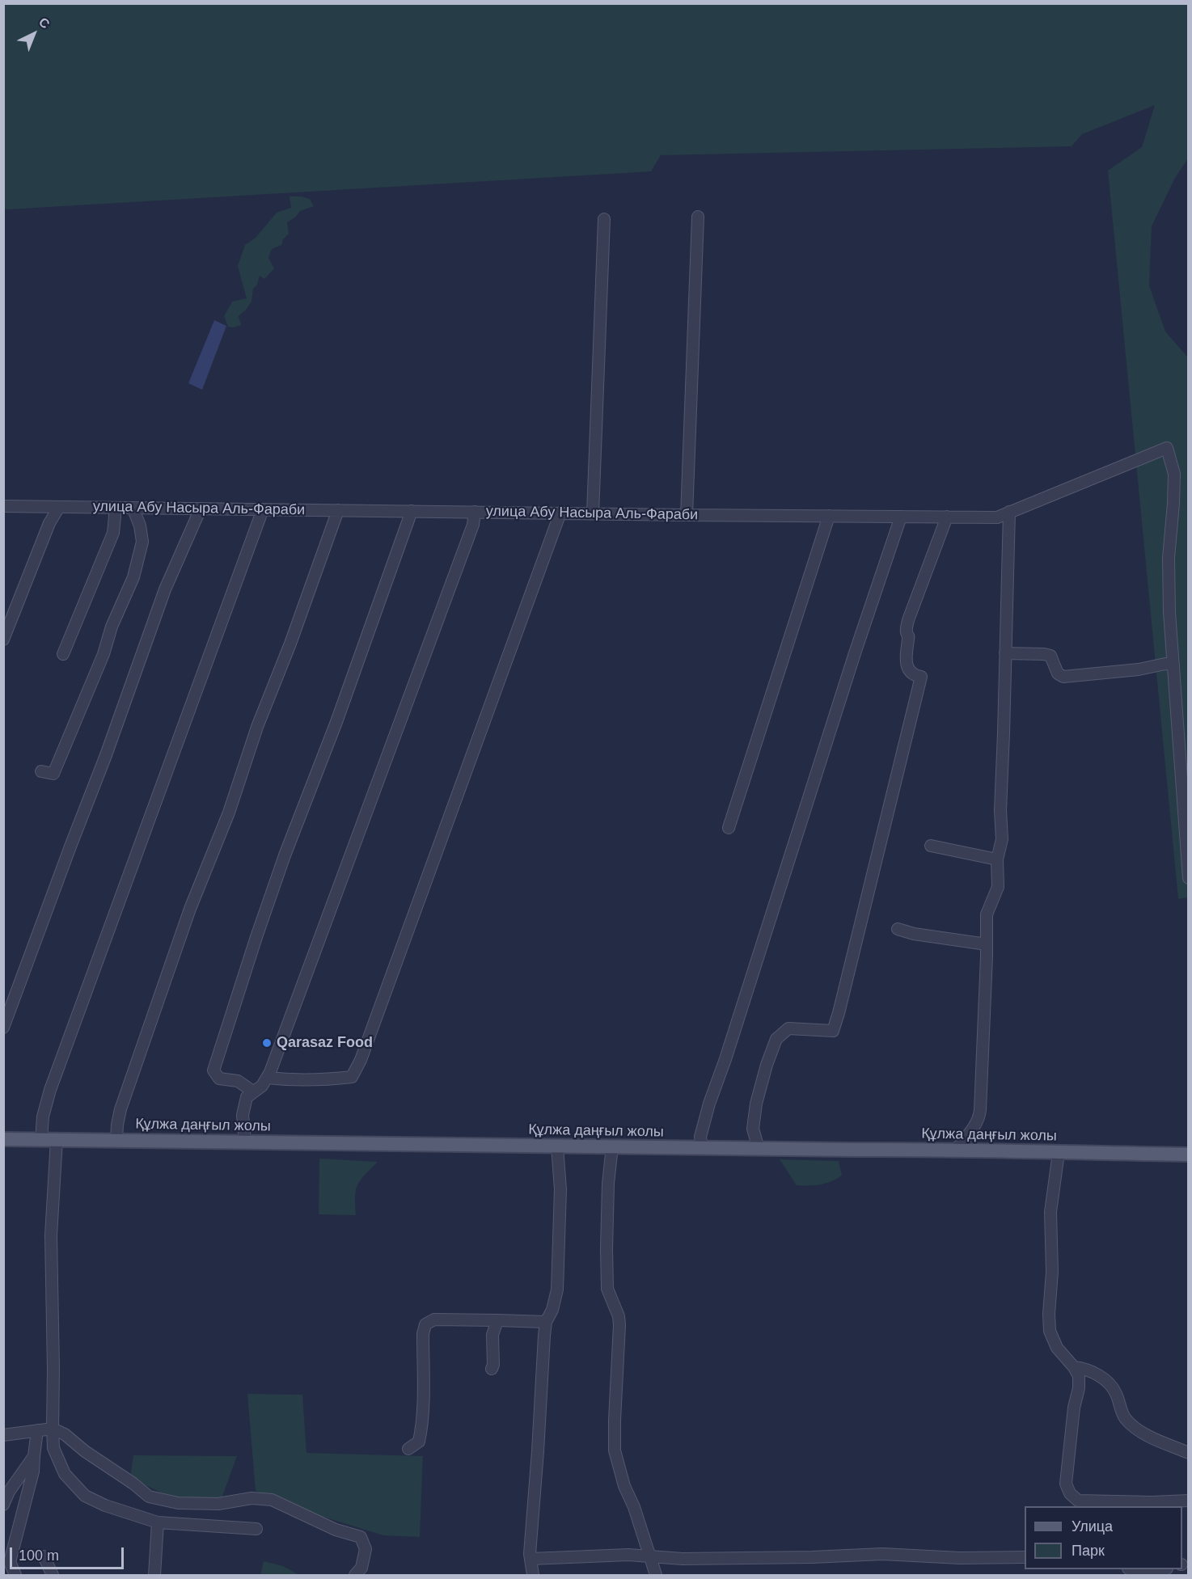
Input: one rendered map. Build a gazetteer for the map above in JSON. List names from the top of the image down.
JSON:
{
  "streets": {
    "main road": ["Құлжа даңғыл жолы"],
    "street": ["улица Абу Насыра Аль-Фараби"]
  },
  "places": ["Qarasaz Food"],
  "legend": ["Улица", "Парк"],
  "scale_bar": "100 m",
  "north": "top right"
}
